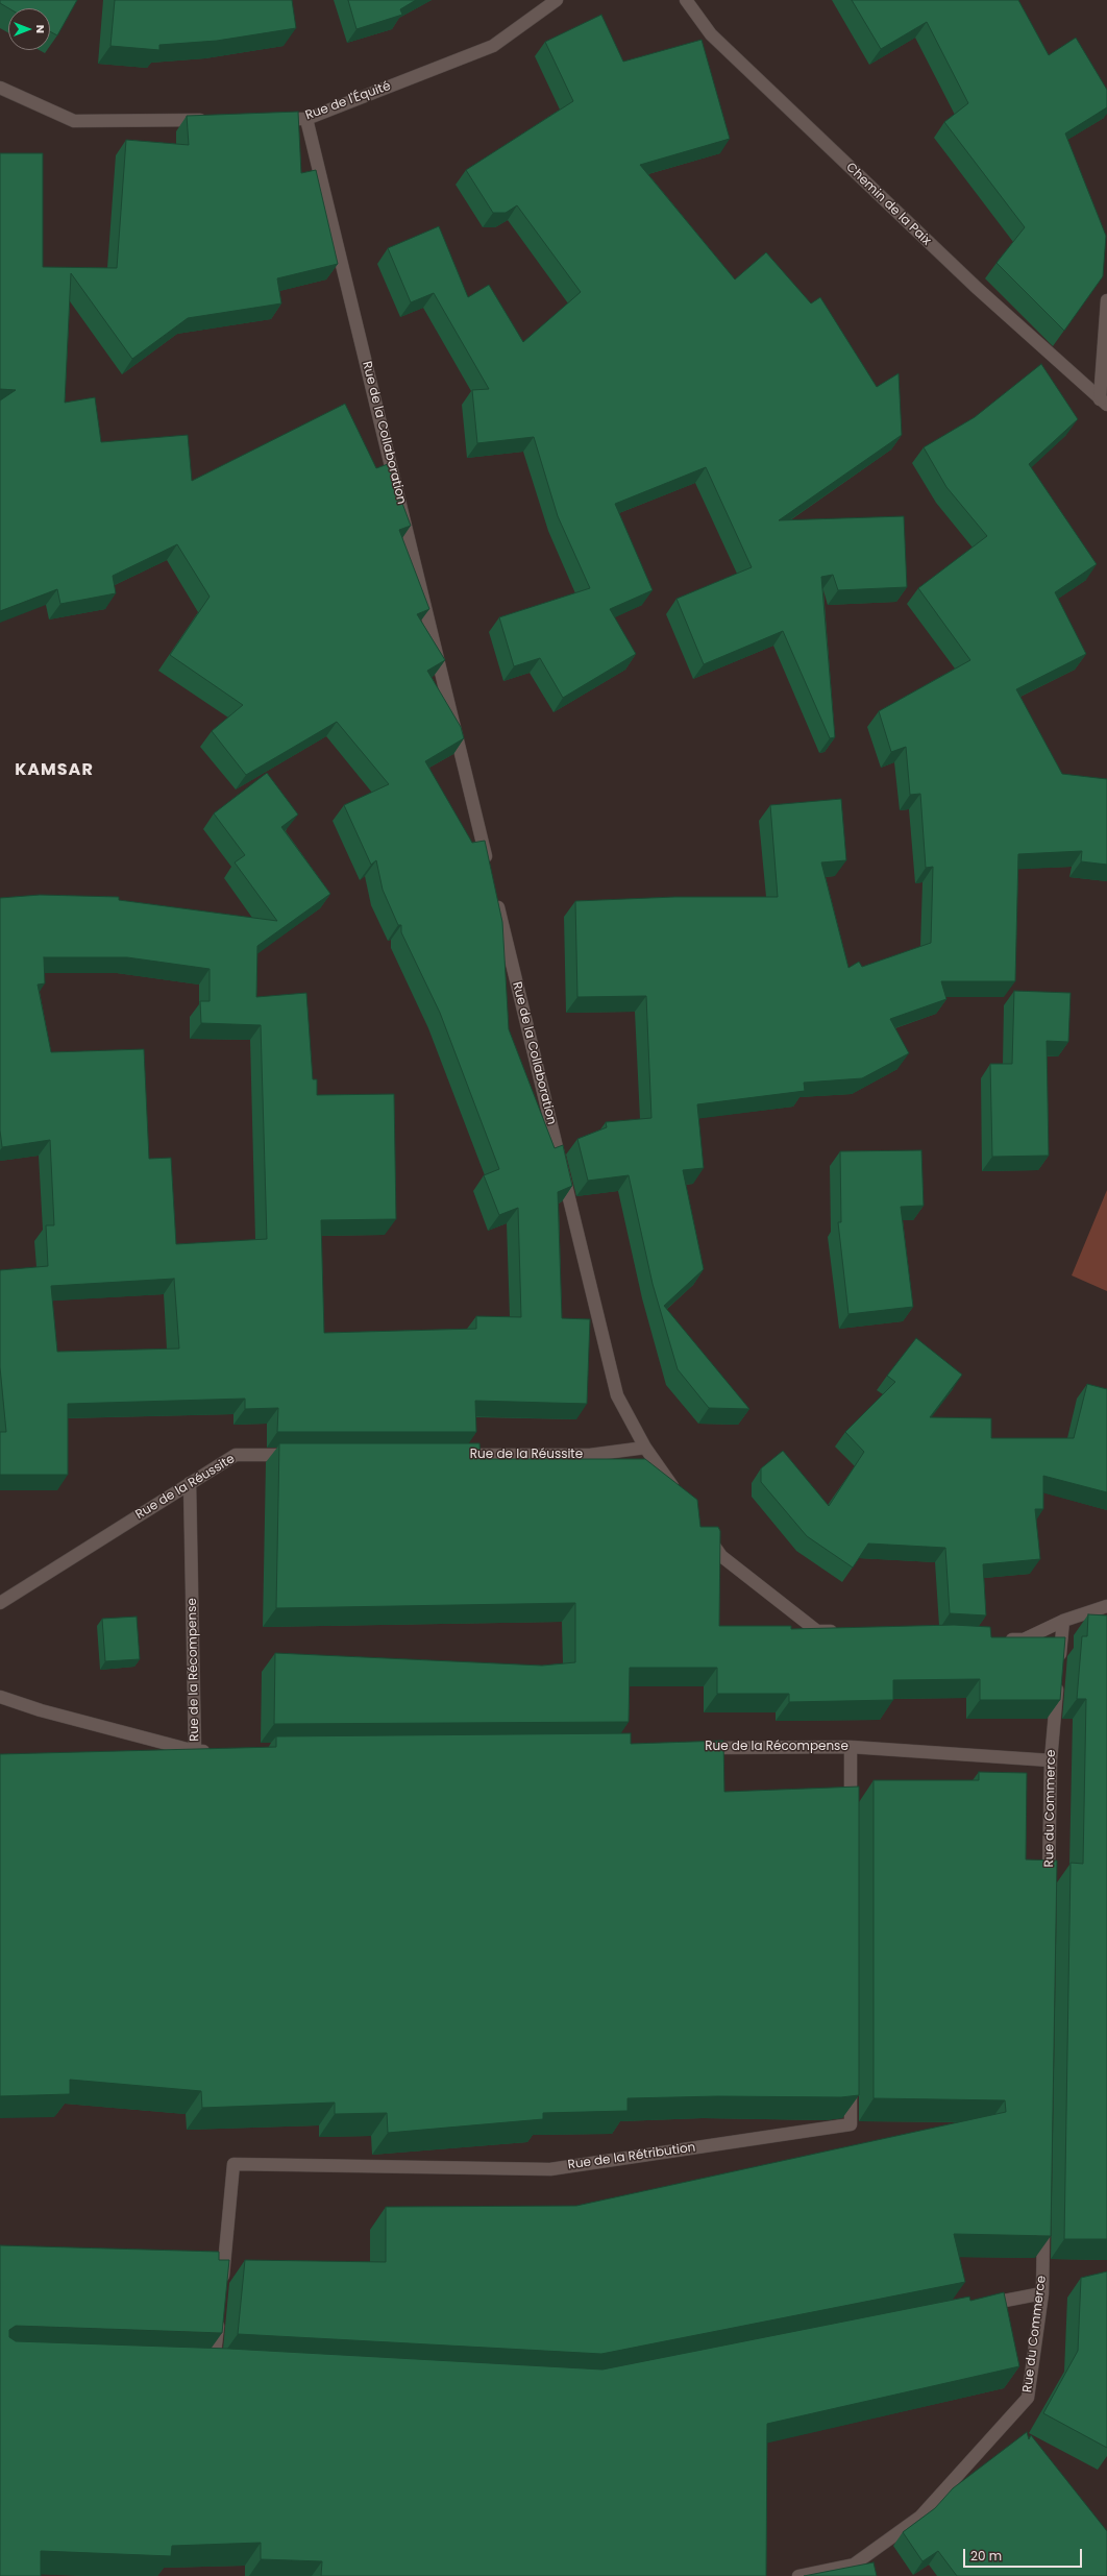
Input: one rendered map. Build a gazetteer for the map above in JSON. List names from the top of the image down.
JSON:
{
  "streets": {
    "street": [
      "Rue de l'Équité",
      "Chemin de la Paix",
      "Rue de la Collaboration",
      "Rue de la Réussite",
      "Rue de la Récompense",
      "Rue du Commerce",
      "Rue de la Rétribution"
    ]
  },
  "crossings": [
    ["Rue de l'Équité", "Rue de la Collaboration"],
    ["Rue de la Collaboration", "Rue de la Réussite"],
    ["Rue de la Réussite", "Rue de la Récompense"],
    ["Rue de la Récompense", "Rue du Commerce"]
  ],
  "districts": ["KAMSAR"],
  "scale_bar": "20 m",
  "north": "right"
}
